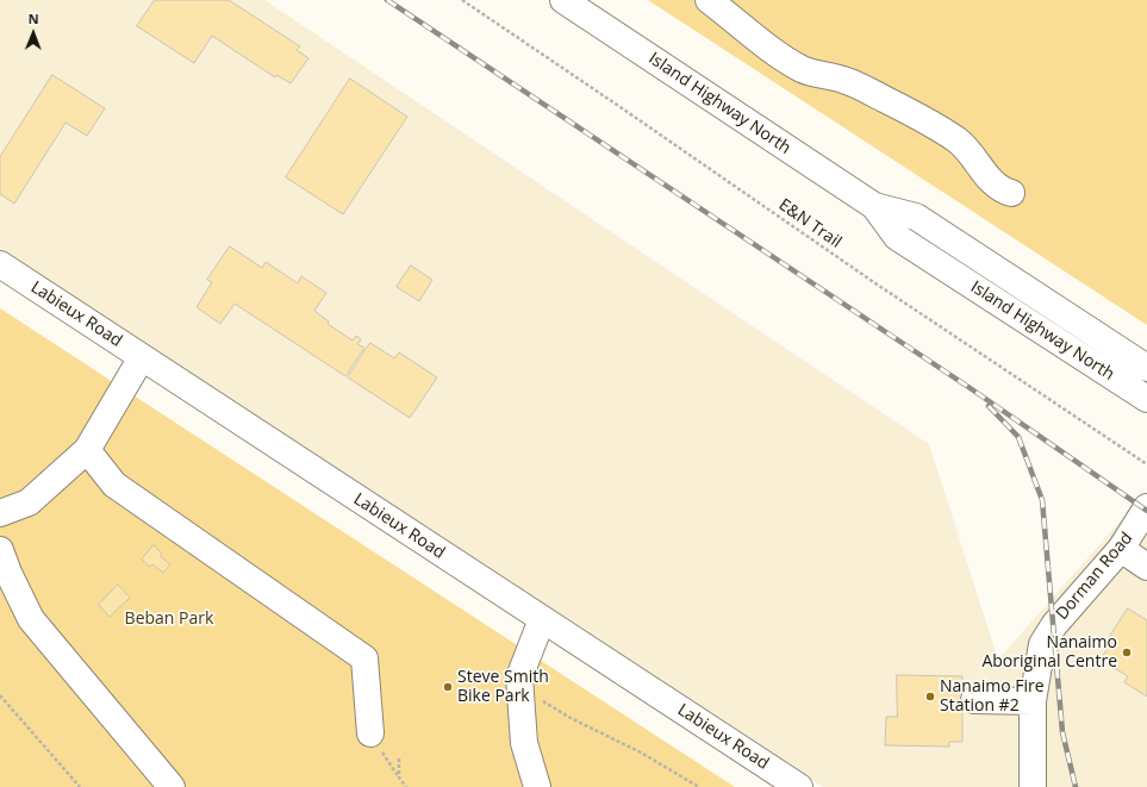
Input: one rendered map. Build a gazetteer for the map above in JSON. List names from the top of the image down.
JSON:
{
  "streets": {
    "street": ["Island Highway North", "Labieux Road", "Dorman Road"],
    "path": ["E&N Trail"]
  },
  "parks": ["Beban Park"],
  "places": ["Nanaimo Aboriginal Centre", "Steve Smith Bike Park", "Nanaimo Fire Station #2"],
  "north": "top"
}
